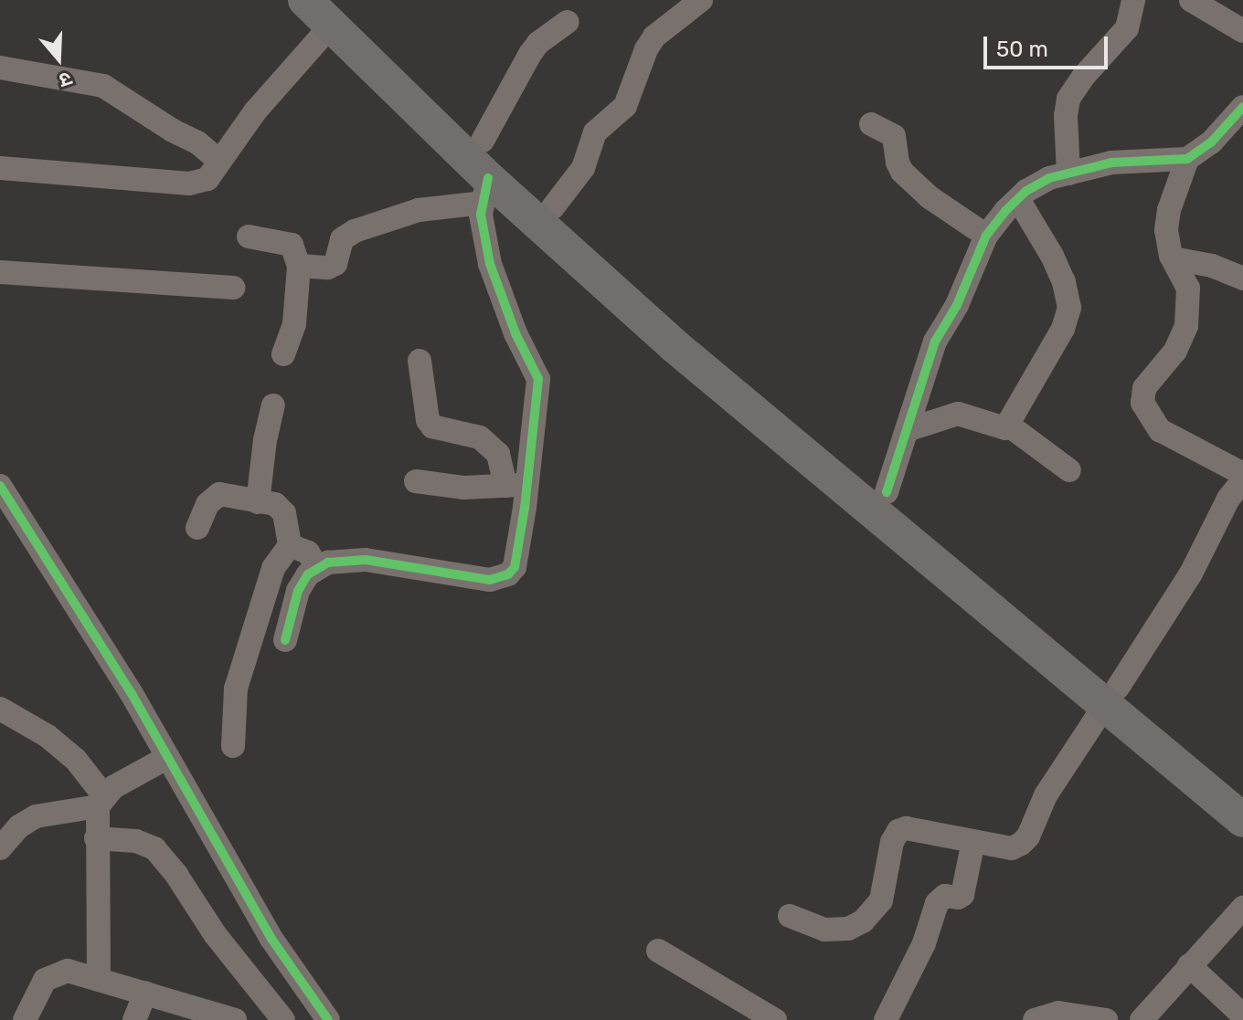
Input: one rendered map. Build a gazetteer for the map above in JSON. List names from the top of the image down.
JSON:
{
  "scale_bar": "50 m",
  "north": "bottom"
}
